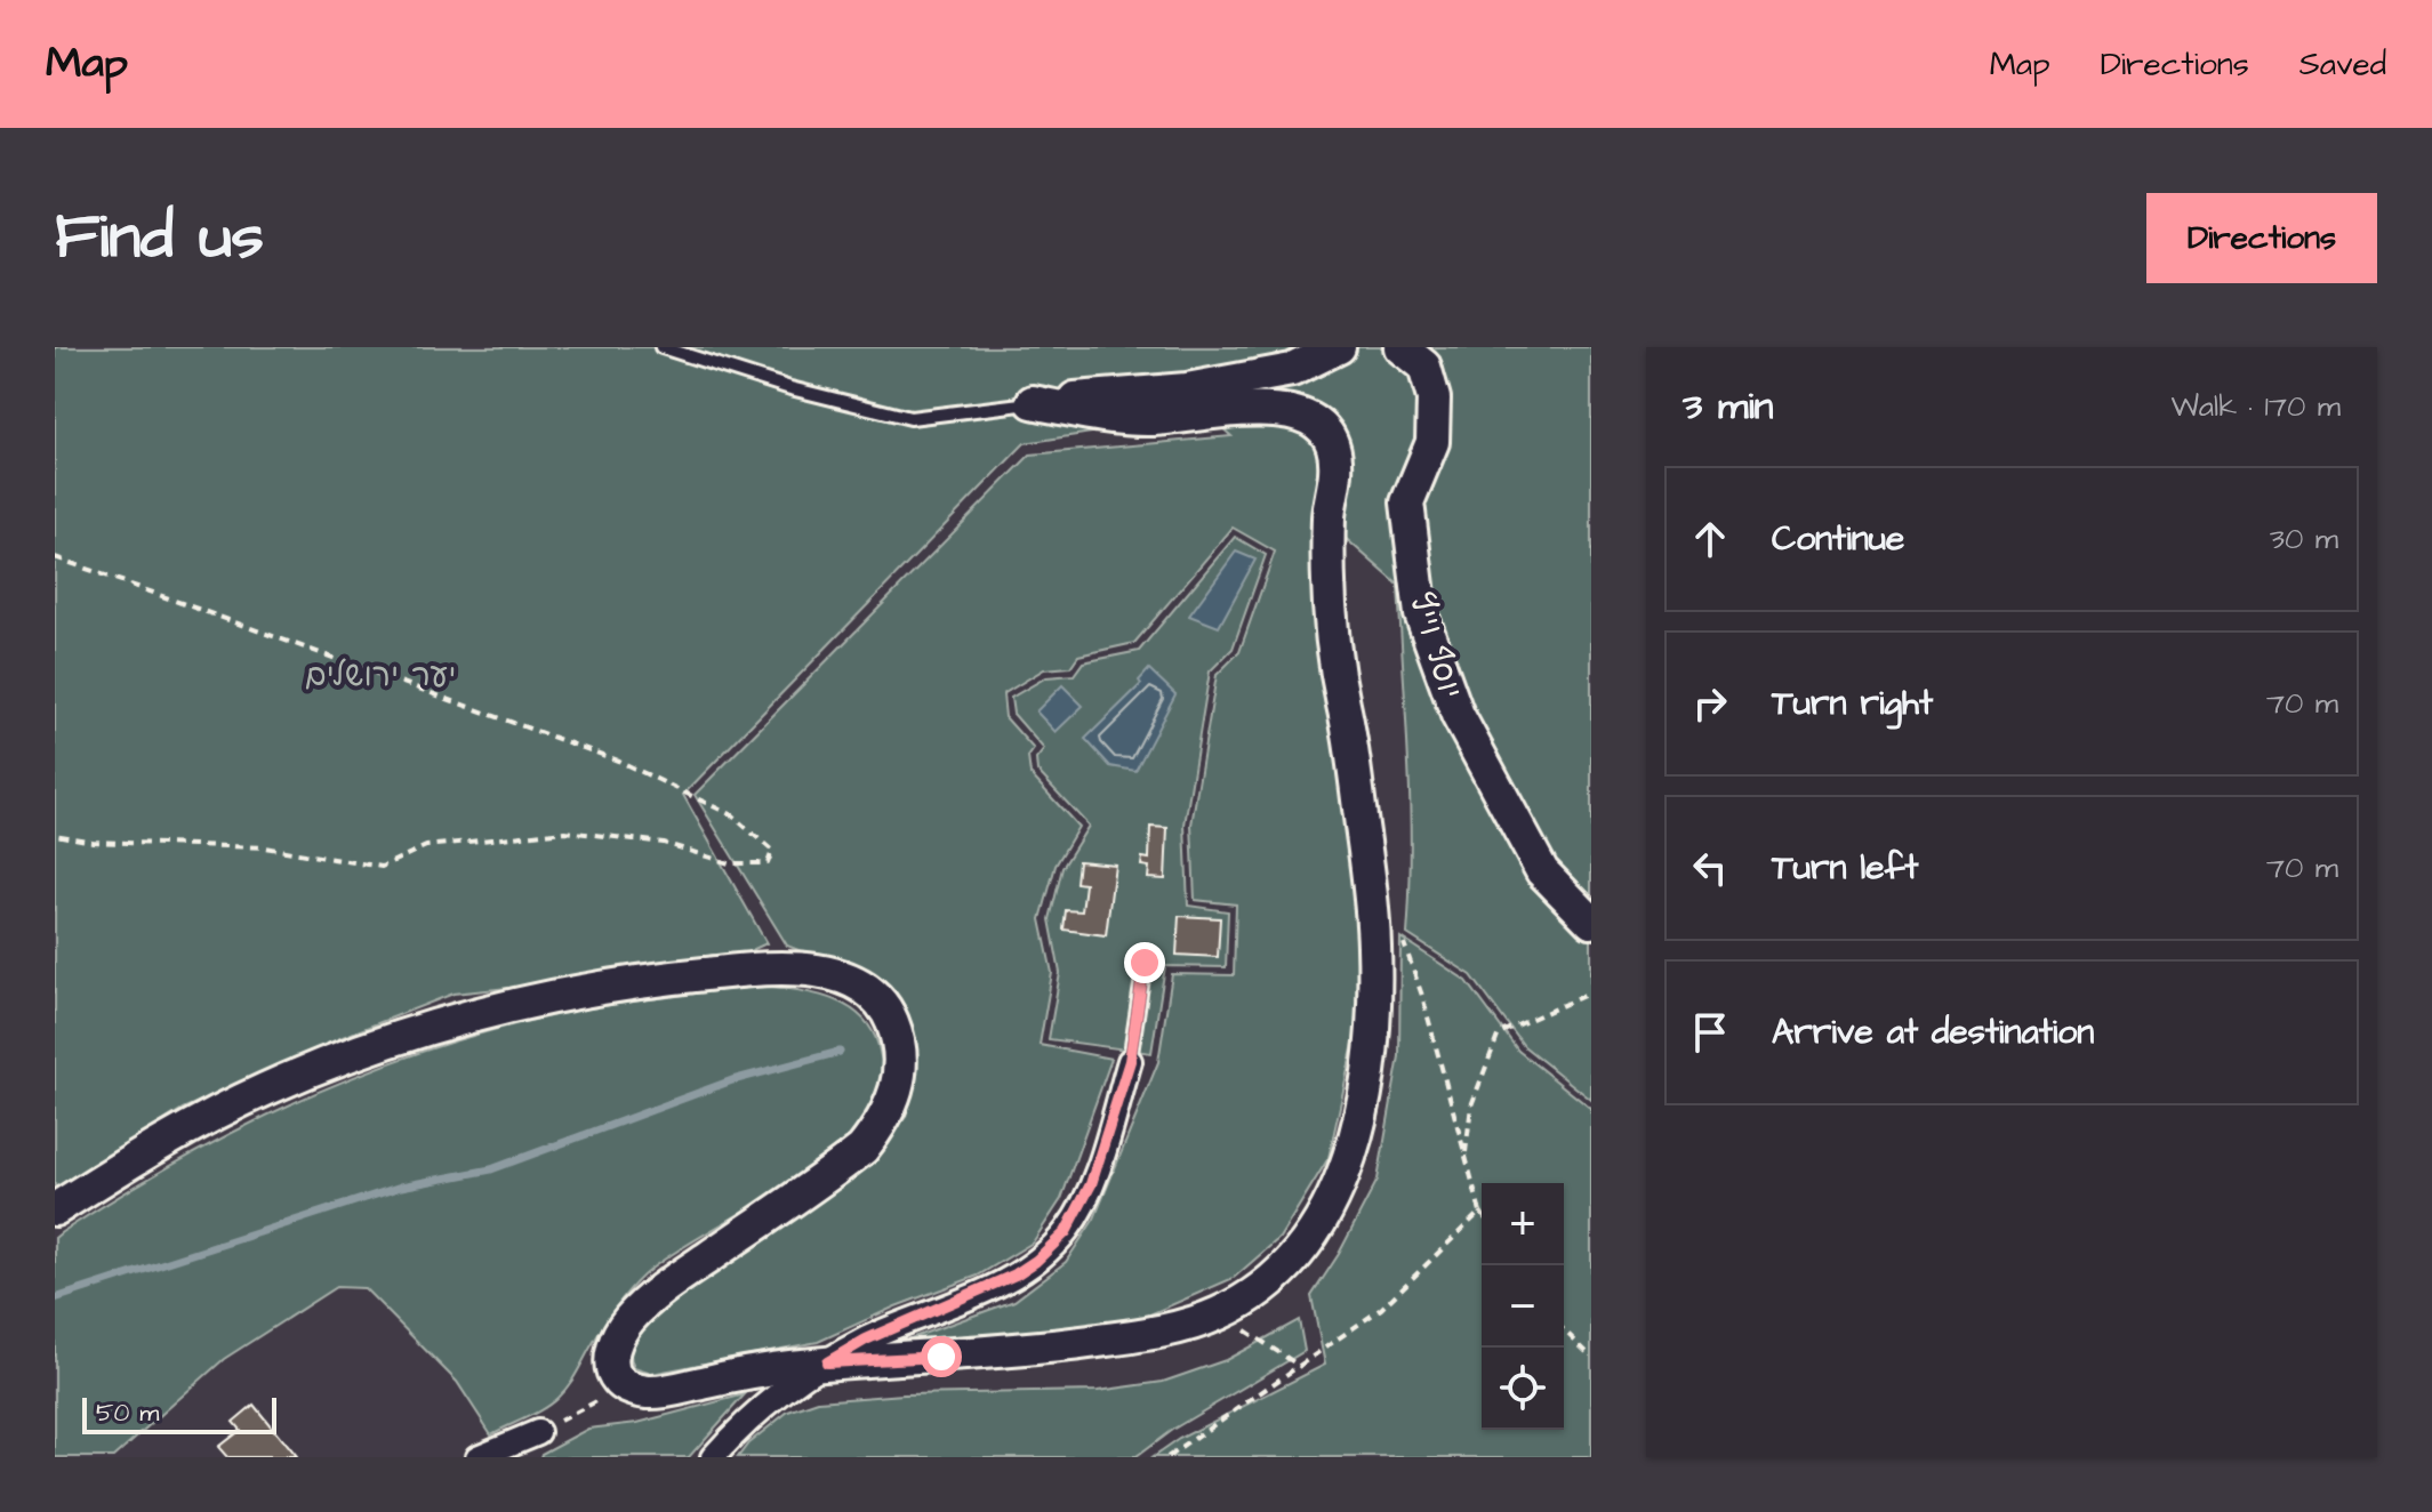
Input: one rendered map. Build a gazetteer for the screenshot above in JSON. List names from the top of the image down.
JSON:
{
  "streets": {
    "main road": ["יוסף וייץ"]
  },
  "parks": ["יער ירושלים"],
  "scale_bar": "50 m",
  "page": {
    "header": "Map",
    "nav": ["Map", "Directions", "Saved"],
    "title": "Find us",
    "buttons": "Directions",
    "heading": ["3 min", "Walk · 170 m"],
    "list": [
      ["Continue", "30 m"],
      ["Turn right", "70 m"],
      ["Turn left", "70 m"],
      "Arrive at destination"
    ],
    "map_buttons": ["+", "−"],
    "scale": "50 m"
  }
}
